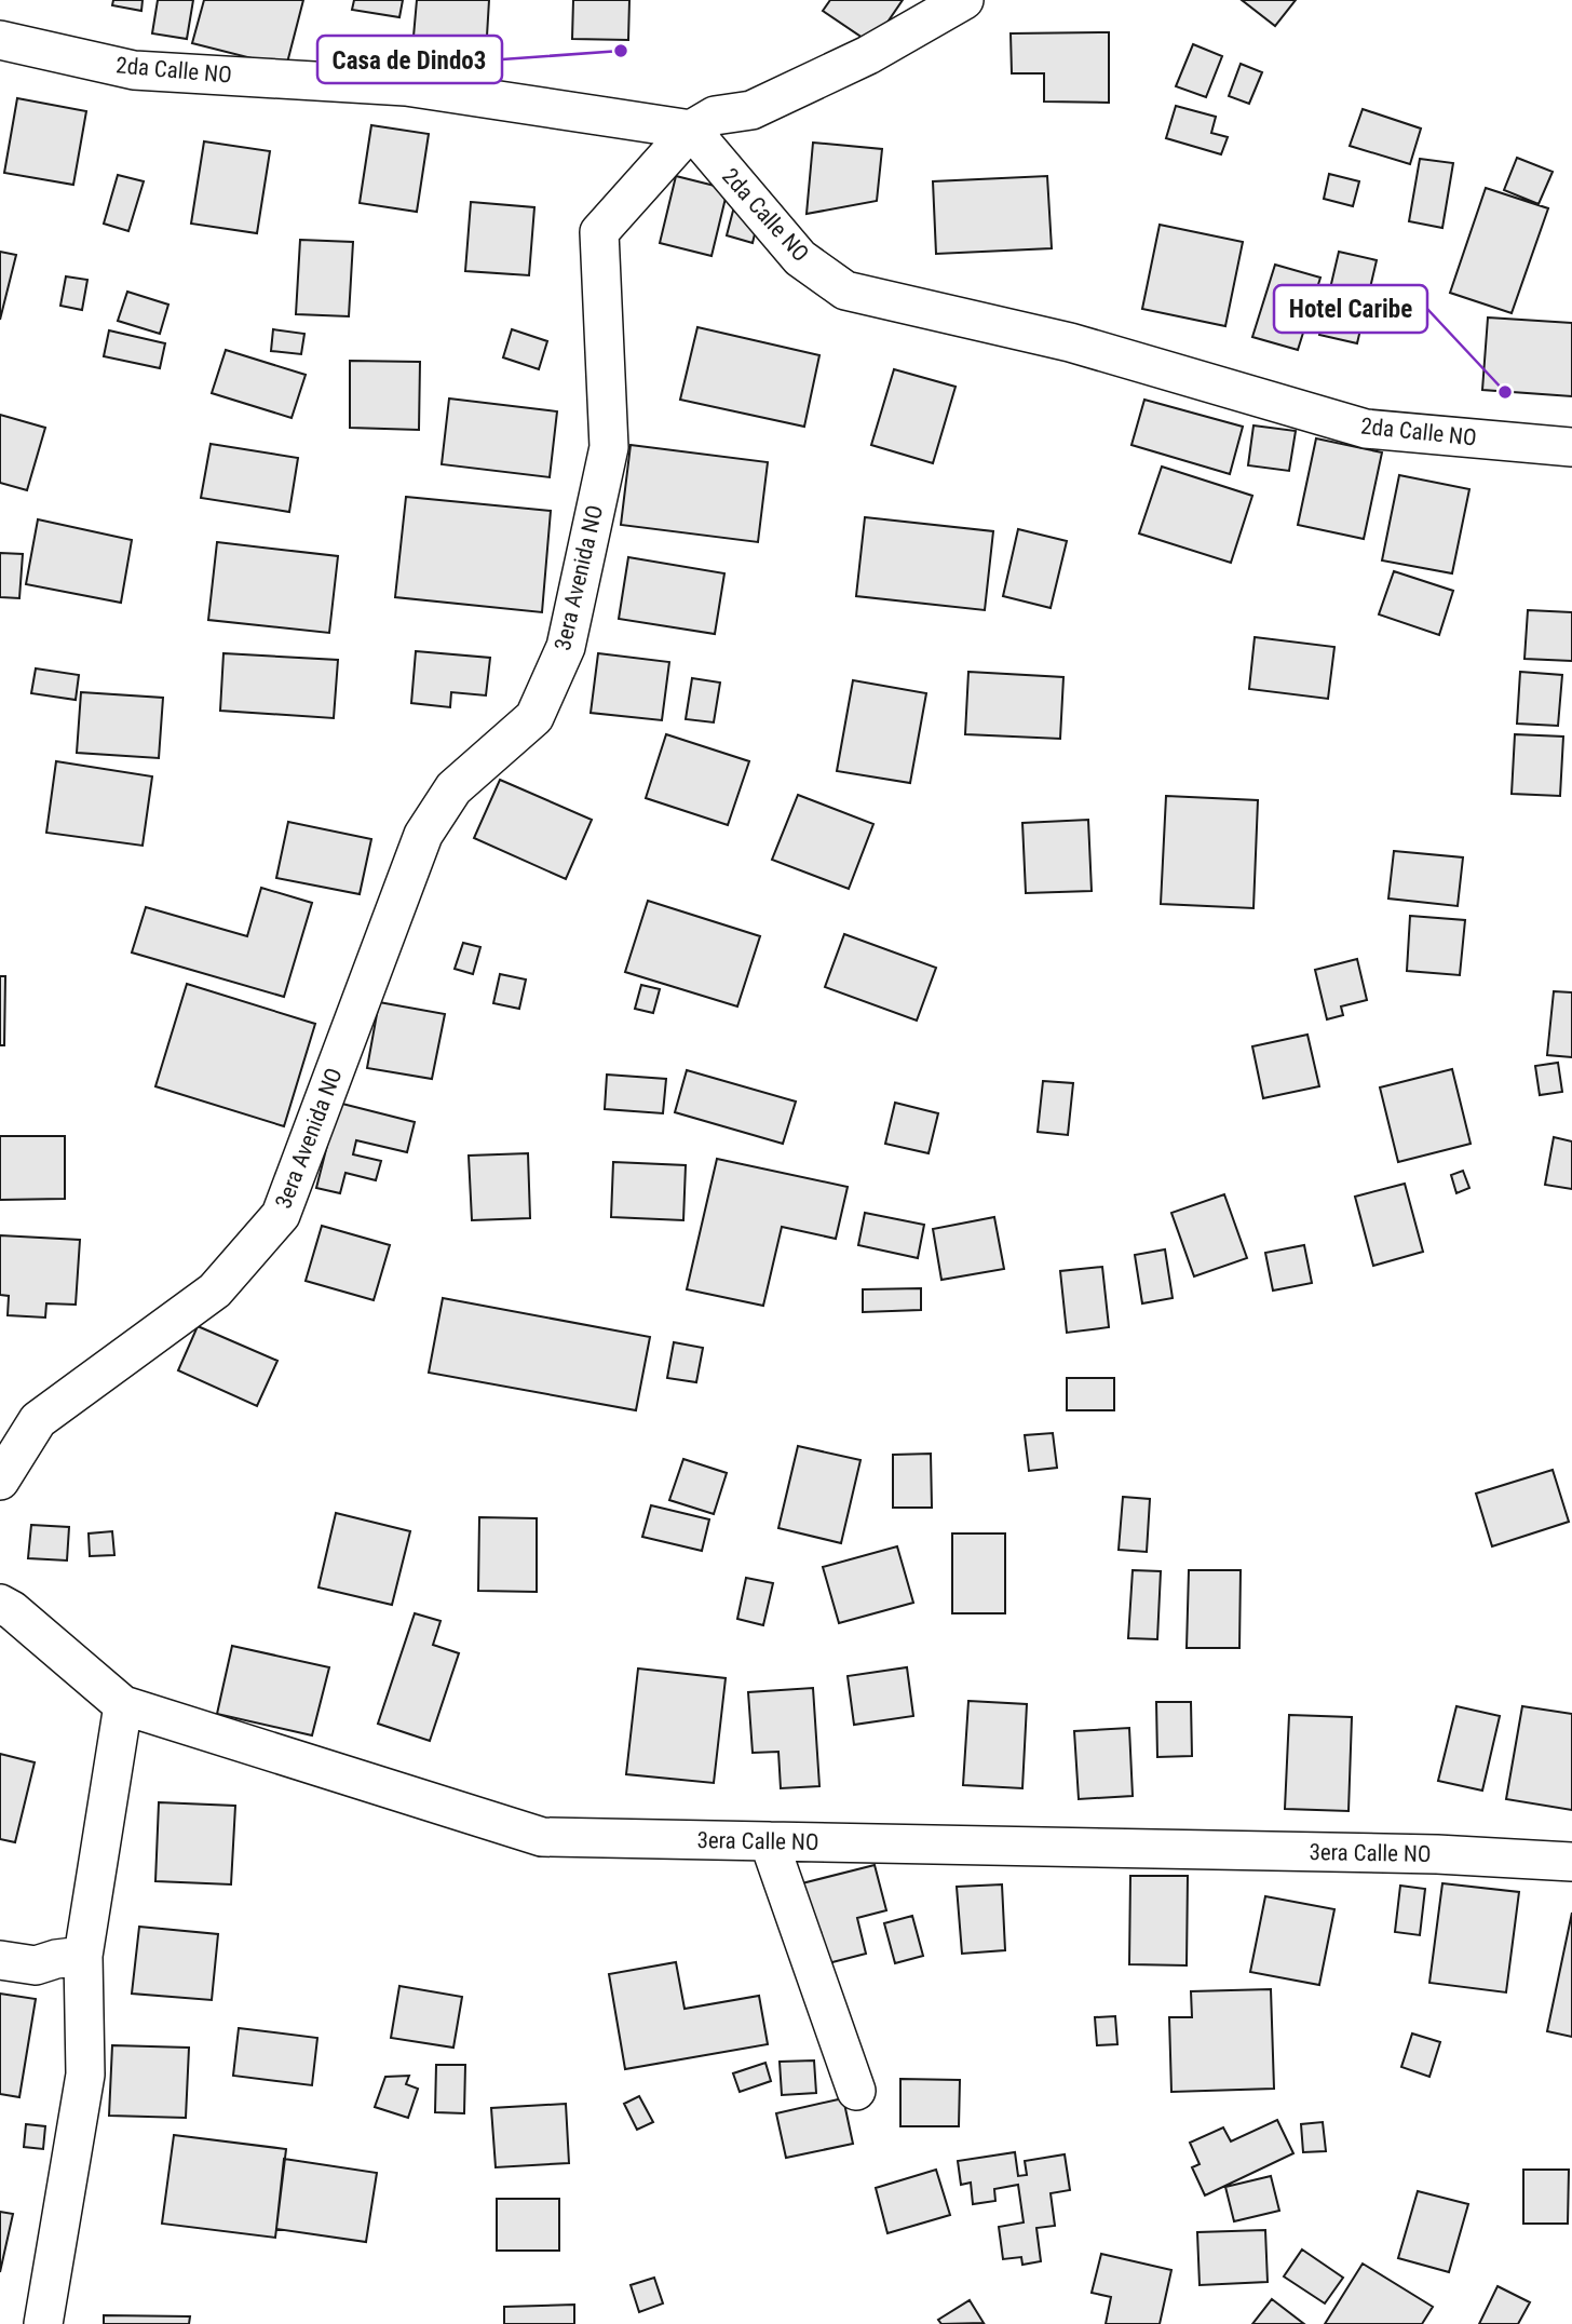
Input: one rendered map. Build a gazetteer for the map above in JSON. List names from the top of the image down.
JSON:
{
  "streets": {
    "street": ["2da Calle NO", "3era Avenida NO", "3era Calle NO"]
  },
  "crossings": [
    ["2da Calle NO", "3era Avenida NO"]
  ],
  "places": ["Casa de Dindo3", "Hotel Caribe"]
}
